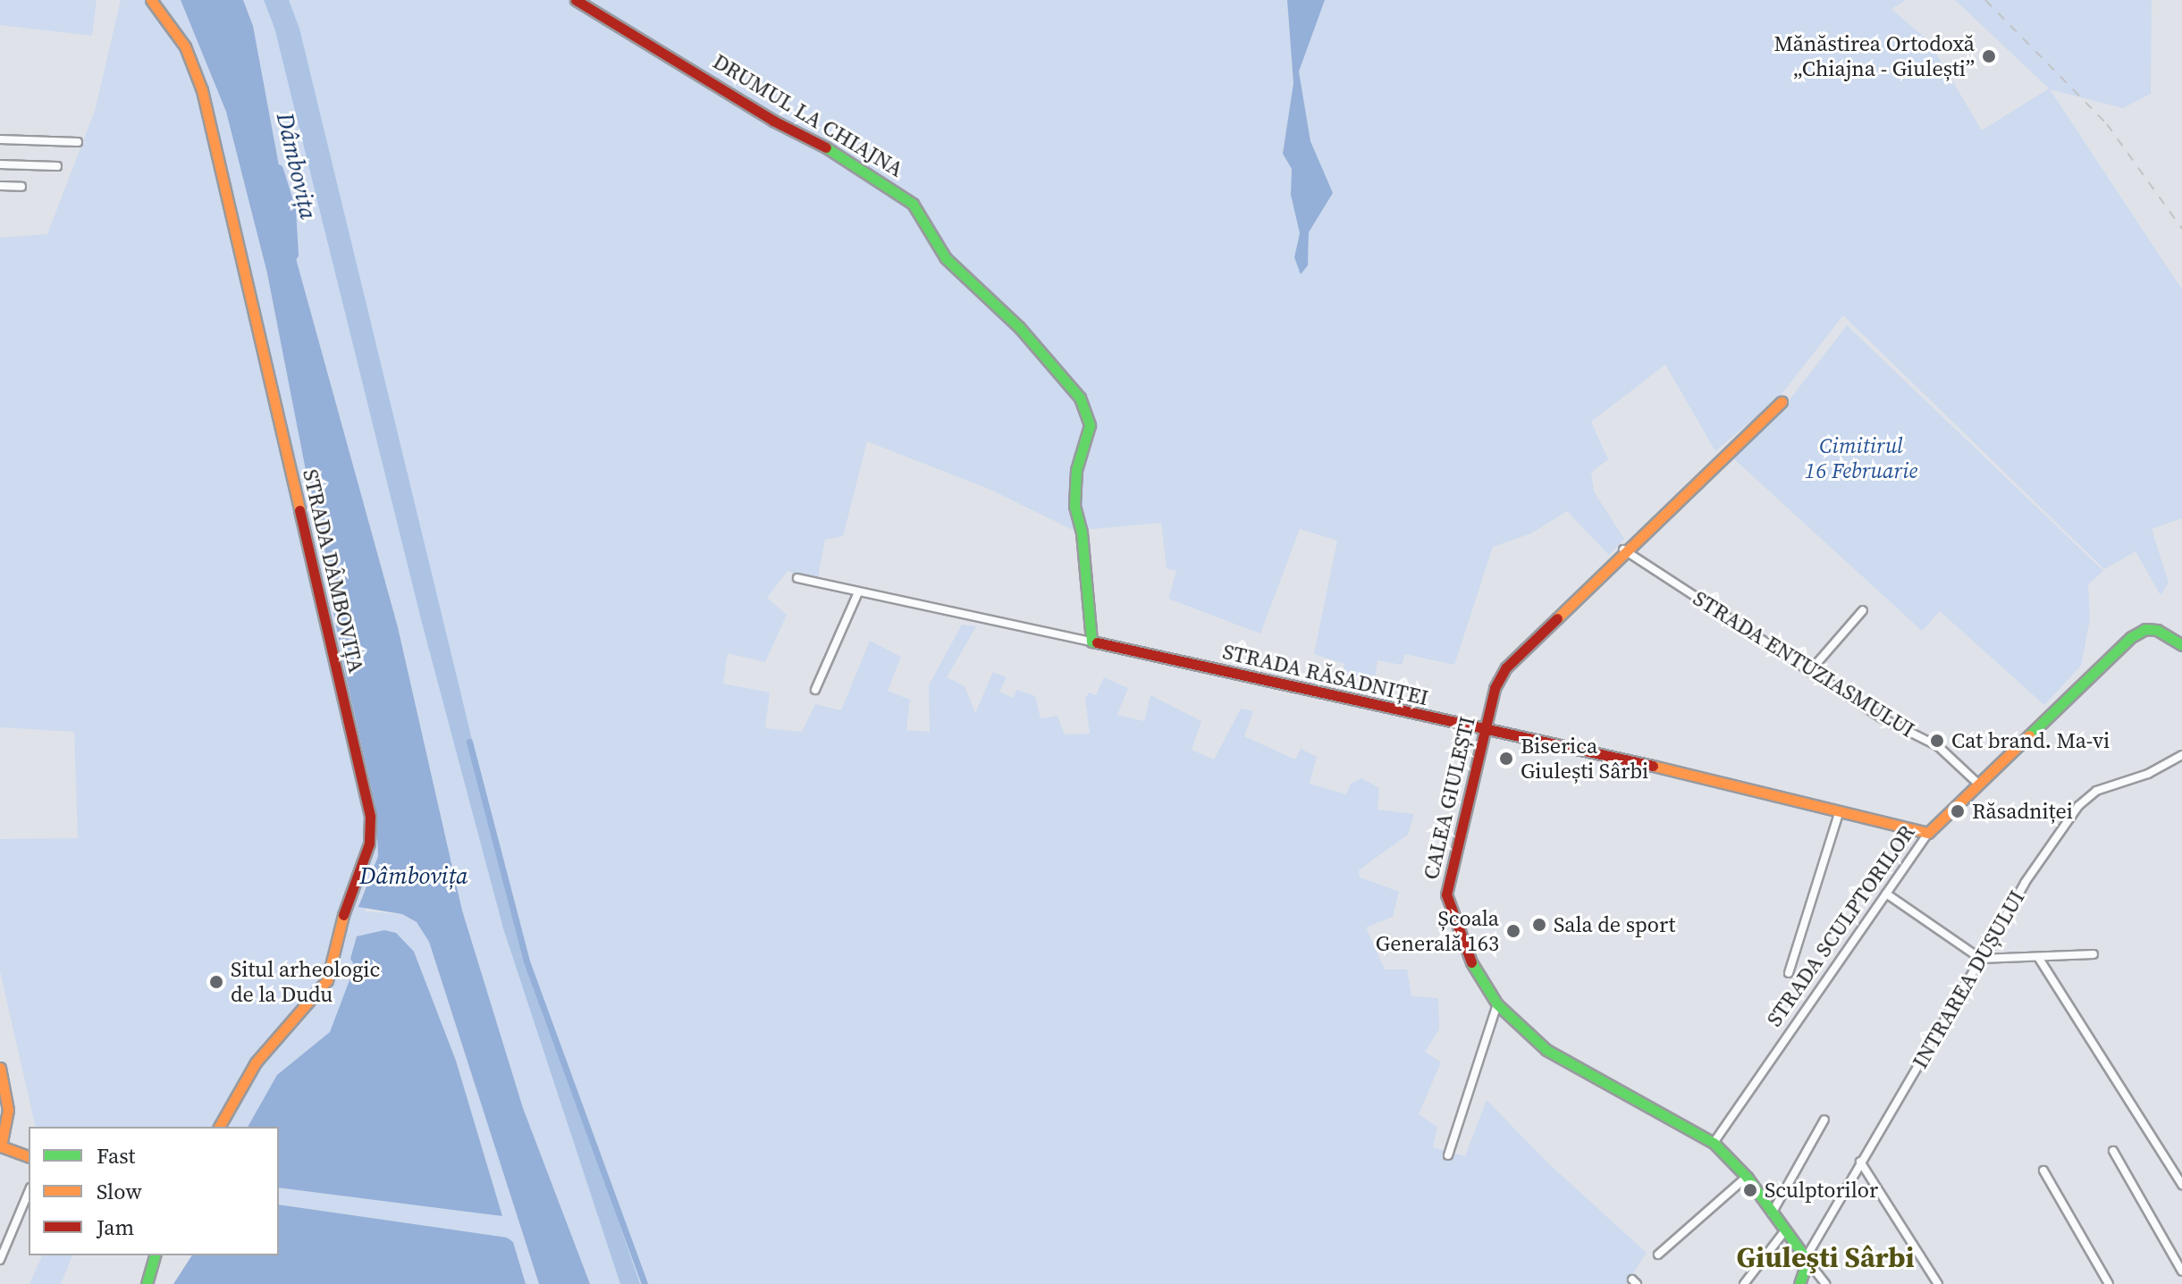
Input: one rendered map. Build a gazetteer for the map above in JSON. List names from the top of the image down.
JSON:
{
  "streets": {
    "main road": [
      "DRUMUL LA CHIAJNA",
      "STRADA DÂMBOVIȚA",
      "STRADA RĂSADNIȚEI",
      "CALEA GIULEȘTI",
      "STRADA SCULPTORILOR"
    ],
    "street": ["STRADA ENTUZIASMULUI", "INTRAREA DUȘULUI"]
  },
  "crossings": [
    ["DRUMUL LA CHIAJNA", "STRADA RĂSADNIȚEI"],
    ["STRADA ENTUZIASMULUI", "CALEA GIULEȘTI"],
    ["STRADA ENTUZIASMULUI", "STRADA SCULPTORILOR"],
    ["STRADA RĂSADNIȚEI", "CALEA GIULEȘTI"],
    ["STRADA RĂSADNIȚEI", "STRADA SCULPTORILOR"],
    ["CALEA GIULEȘTI", "STRADA SCULPTORILOR"],
    ["CALEA GIULEȘTI", "INTRAREA DUȘULUI"]
  ],
  "districts": ["Giuleşti Sârbi"],
  "water": ["Dâmbovița"],
  "parks": ["Cimitirul 16 Februarie"],
  "places": [
    "Mănăstirea Ortodoxă „Chiajna - Giulești”",
    "Cat brand. Ma-vi",
    "Biserica Giulești Sârbi",
    "Răsadniței",
    "Sala de sport",
    "Școala Generală 163",
    "Situl arheologic de la Dudu",
    "Sculptorilor"
  ],
  "legend": ["Fast", "Slow", "Jam"]
}
